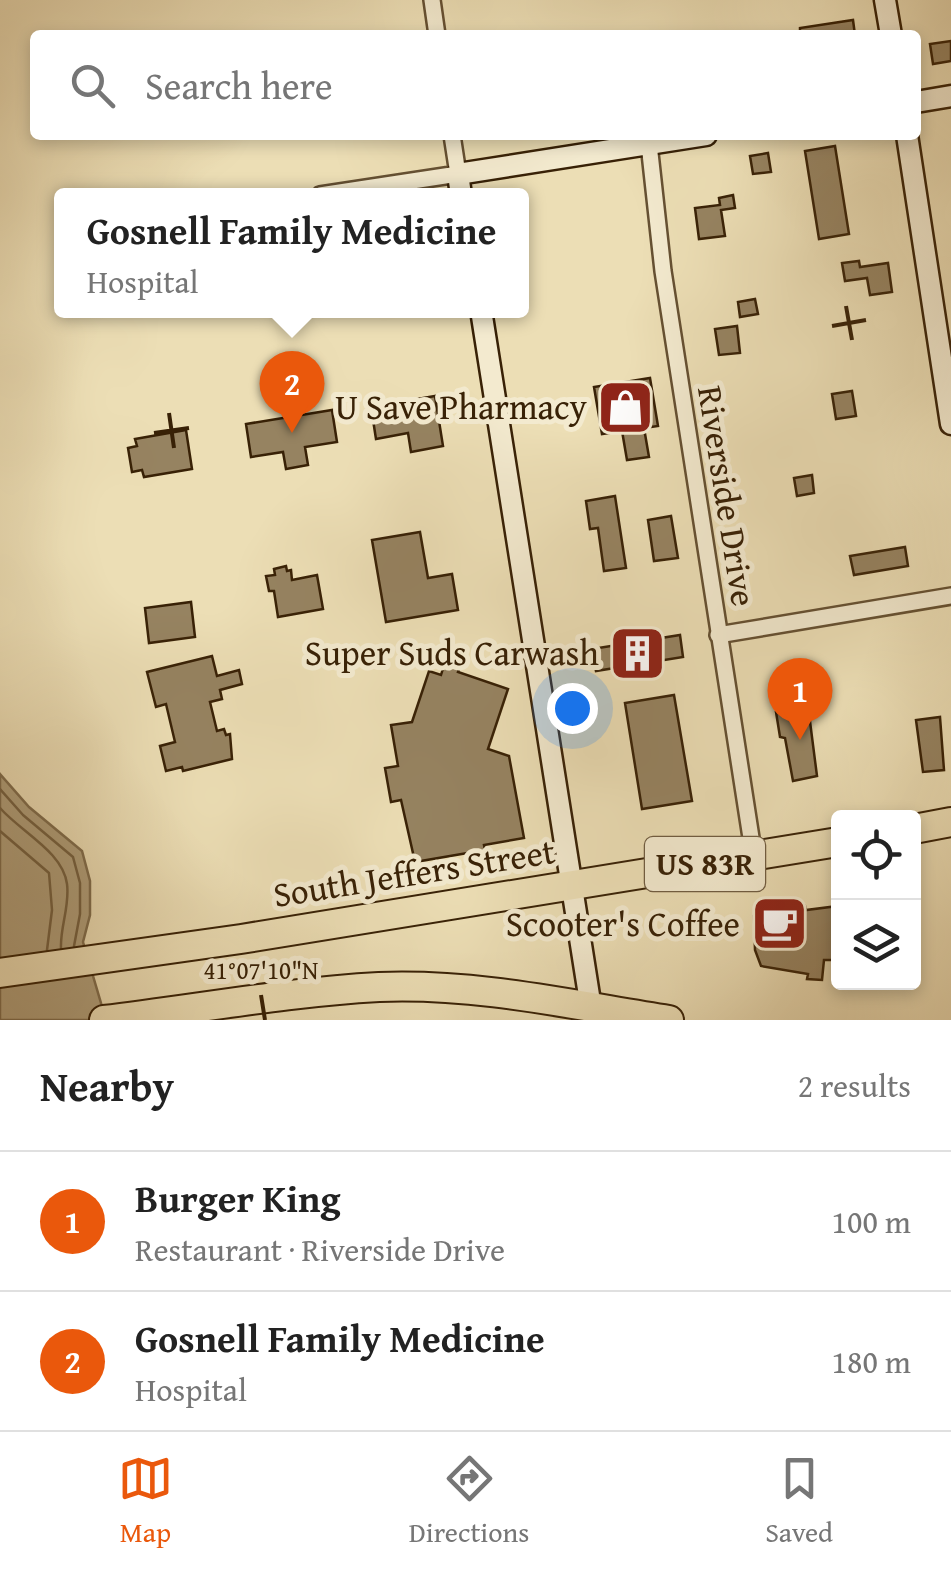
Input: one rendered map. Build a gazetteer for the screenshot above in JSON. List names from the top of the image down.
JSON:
{
  "streets": {
    "highway": ["US 83R", "South Jeffers Street"],
    "street": ["Riverside Drive"]
  },
  "crossings": [
    ["Riverside Drive", "South Jeffers Street"]
  ],
  "places": {
    "shop": ["U Save Pharmacy"],
    "building": ["Super Suds Carwash"],
    "cafe": ["Scooter's Coffee"]
  },
  "page": {
    "search": "Search here",
    "popup": ["Gosnell Family Medicine", "Hospital"],
    "pins": ["2", "1"],
    "heading": ["Nearby", "2 results"],
    "list": [
      {
        "mark": "1",
        "name": "Burger King",
        "note": "Restaurant · Riverside Drive",
        "value": "100 m"
      },
      {
        "mark": "2",
        "name": "Gosnell Family Medicine",
        "note": "Hospital",
        "value": "180 m"
      }
    ],
    "nav": ["Map", "Directions", "Saved"]
  },
  "coordinates": ["41°07'10\"N"]
}
